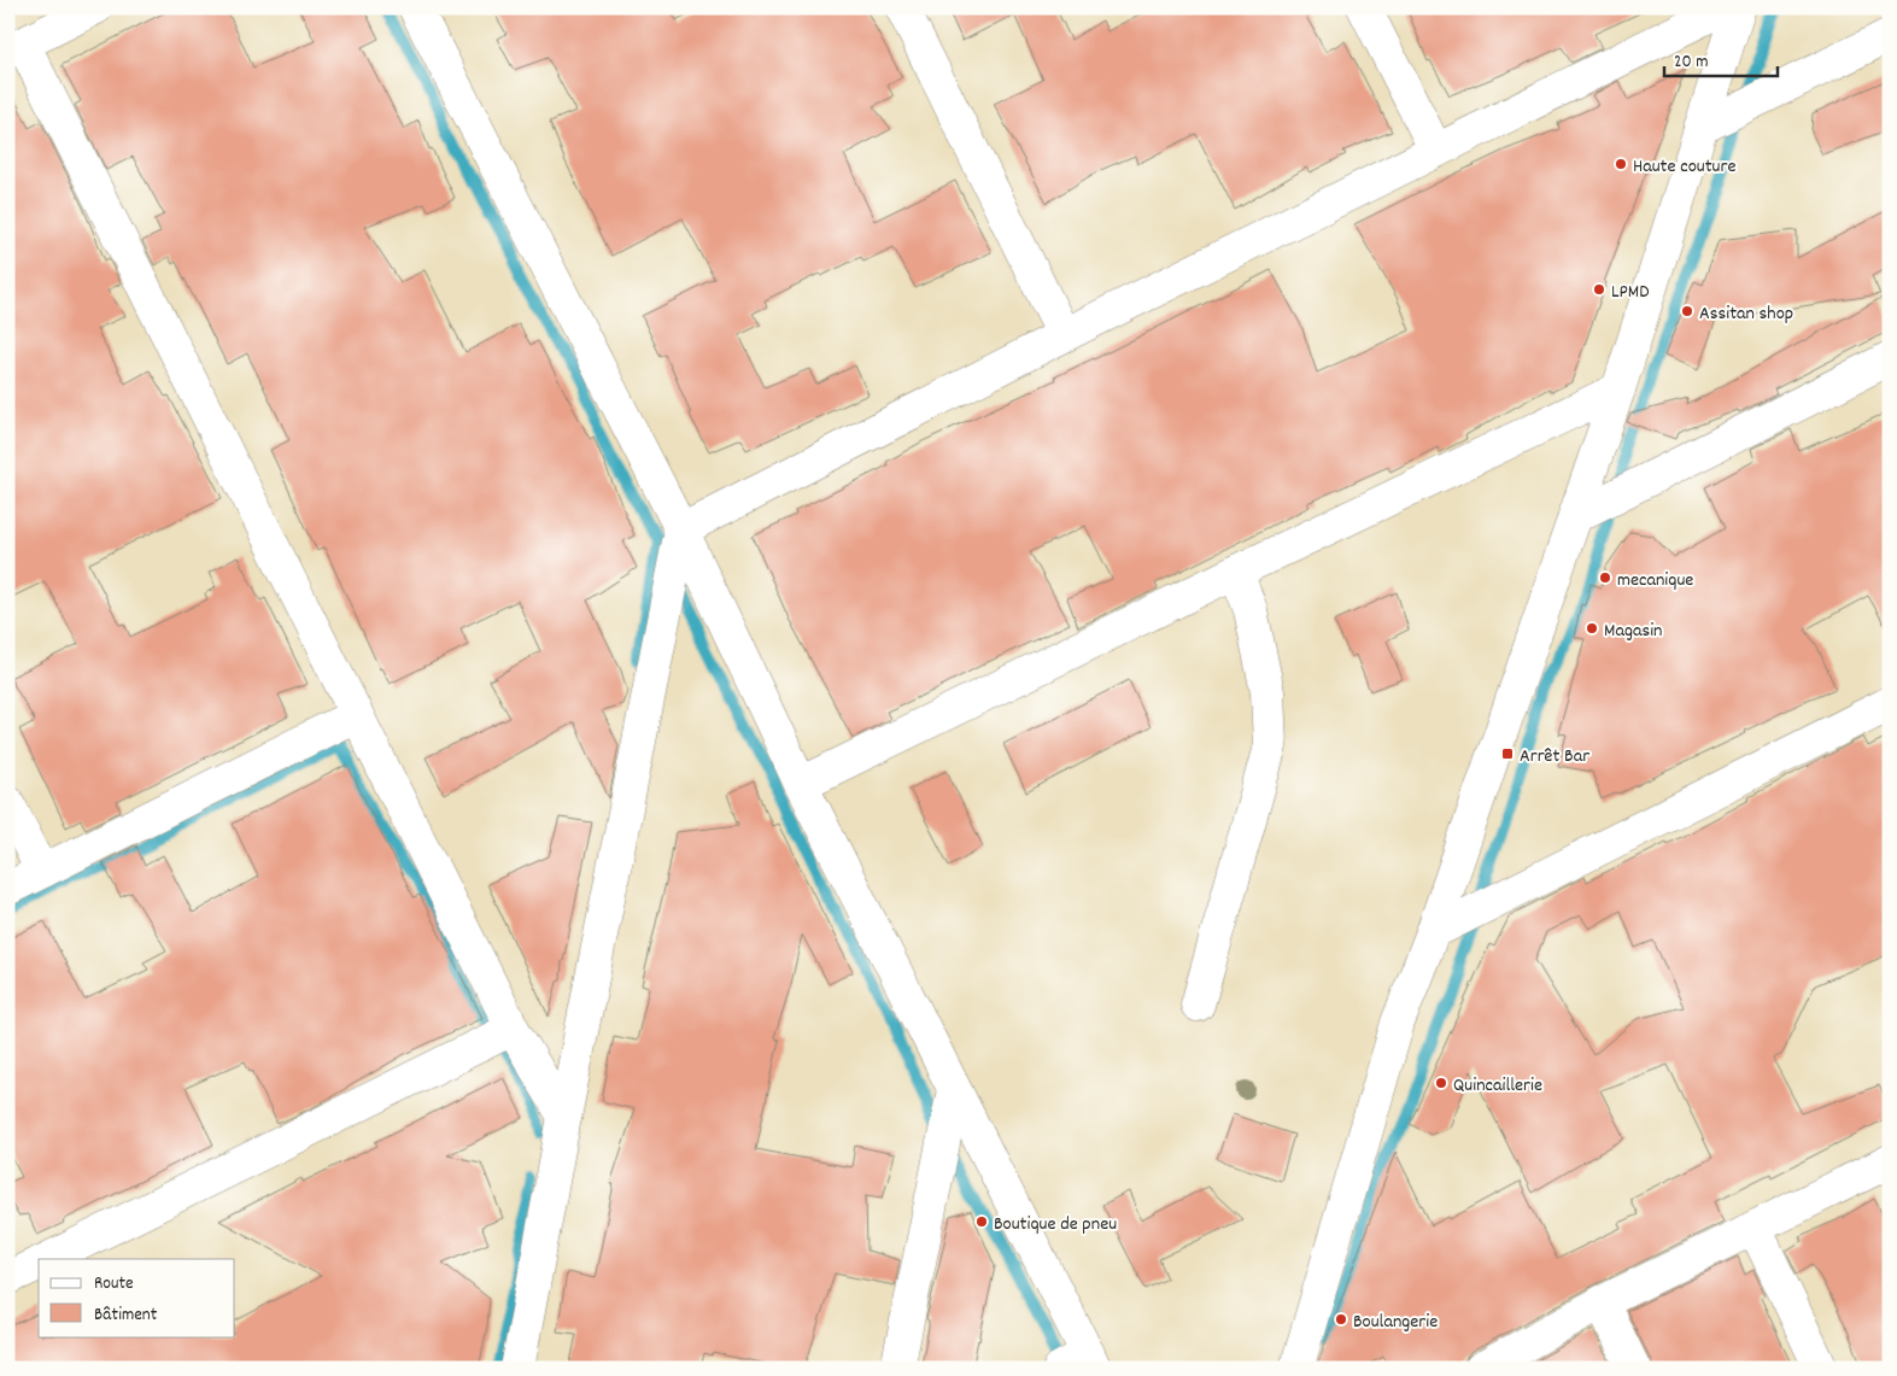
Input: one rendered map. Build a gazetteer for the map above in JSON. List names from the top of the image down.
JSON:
{
  "places": {
    "other": [
      "Haute couture",
      "LPMD",
      "Assitan shop",
      "mecanique",
      "Magasin",
      "Quincaillerie",
      "Boutique de pneu",
      "Boulangerie"
    ],
    "transit": ["Arrêt Bar"]
  },
  "legend": ["Route", "Bâtiment"],
  "scale_bar": "20 m"
}
